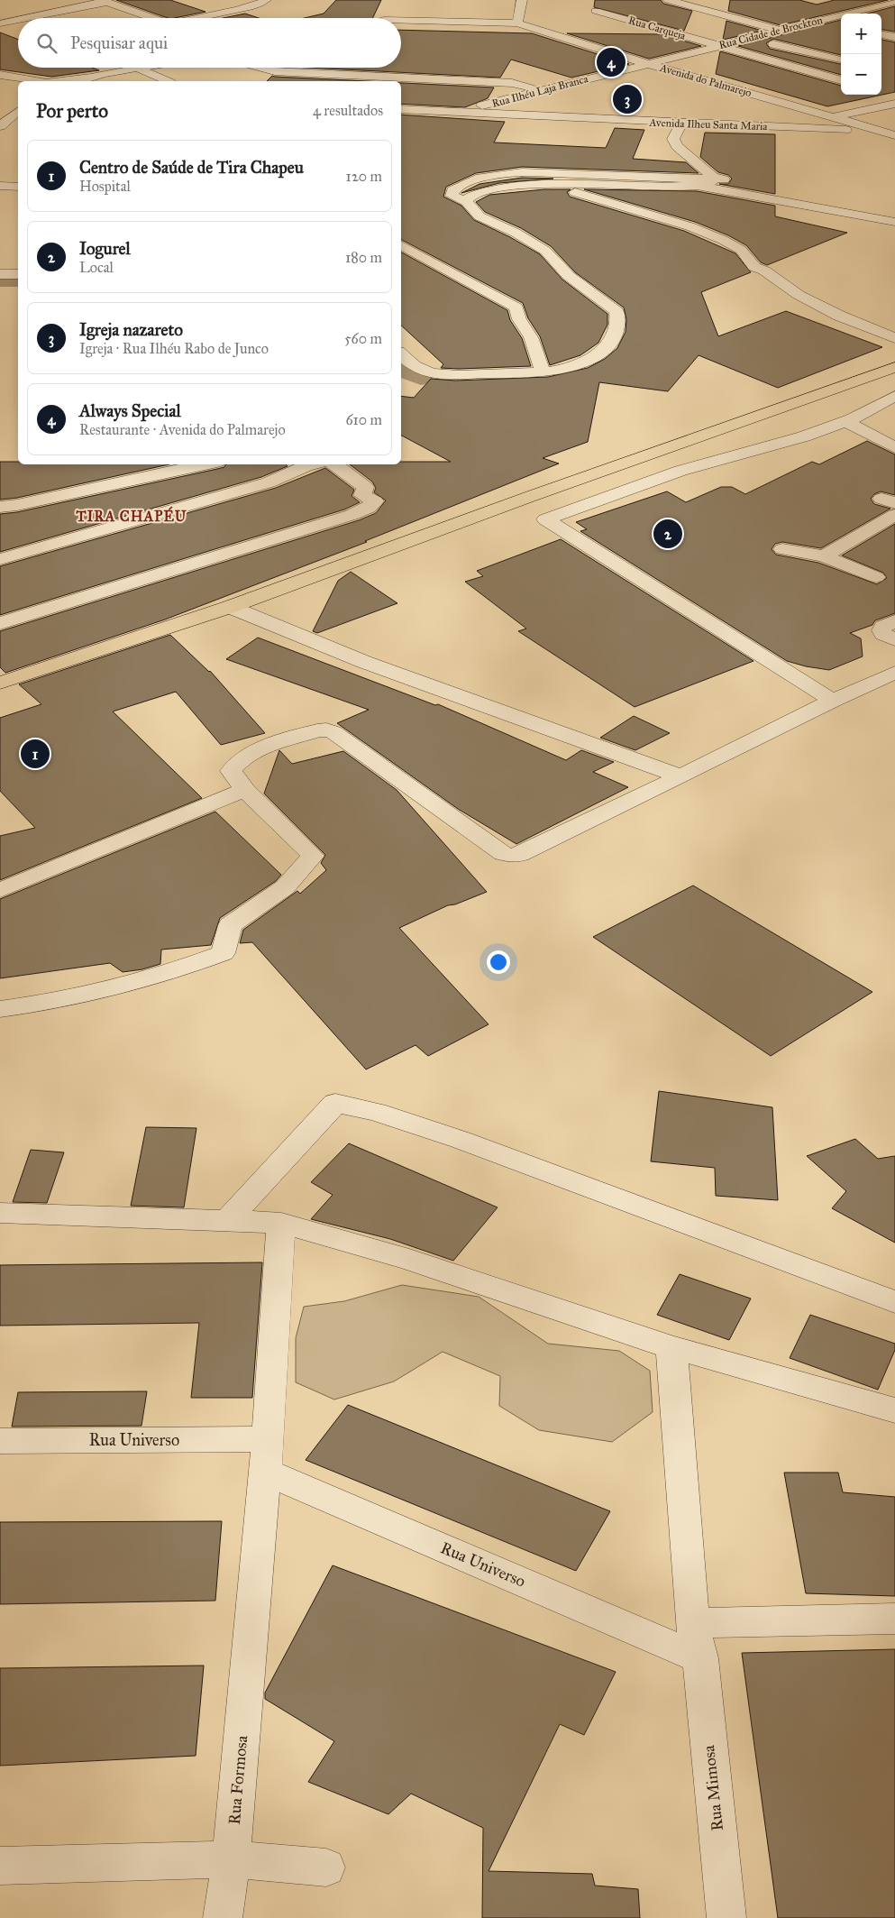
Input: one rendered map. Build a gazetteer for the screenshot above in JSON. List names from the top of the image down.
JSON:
{
  "streets": {
    "street": [
      "Rua Carqueja",
      "Rua Cidade de Brockton",
      "Avenida do Palmarejo",
      "Rua Ilhéu Laja Branca",
      "Avenida Ilheu Santa Maria",
      "Rua Universo",
      "Rua Formosa",
      "Rua Mimosa"
    ]
  },
  "crossings": [
    ["Rua Carqueja", "Rua Cidade de Brockton"],
    ["Rua Cidade de Brockton", "Avenida do Palmarejo"],
    ["Rua Cidade de Brockton", "Rua Ilhéu Laja Branca"],
    ["Avenida do Palmarejo", "Rua Ilhéu Laja Branca"],
    ["Avenida do Palmarejo", "Avenida Ilheu Santa Maria"],
    ["Rua Ilhéu Laja Branca", "Avenida Ilheu Santa Maria"],
    ["Rua Universo", "Rua Formosa"],
    ["Rua Universo", "Rua Mimosa"]
  ],
  "districts": ["TIRA CHAPÉU"],
  "page": {
    "map_buttons": ["+", "−"],
    "search": "Pesquisar aqui",
    "pins": [
      "4",
      "3",
      "2",
      "1"
    ],
    "heading": ["Por perto", "4 resultados"],
    "list": [
      {
        "mark": "1",
        "name": "Centro de Saúde de Tira Chapeu",
        "note": "Hospital",
        "value": "120 m"
      },
      {
        "mark": "2",
        "name": "Iogurel",
        "note": "Local",
        "value": "180 m"
      },
      {
        "mark": "3",
        "name": "Igreja nazareto",
        "note": "Igreja · Rua Ilhéu Rabo de Junco",
        "value": "560 m"
      },
      {
        "mark": "4",
        "name": "Always Special",
        "note": "Restaurante · Avenida do Palmarejo",
        "value": "610 m"
      }
    ]
  }
}
